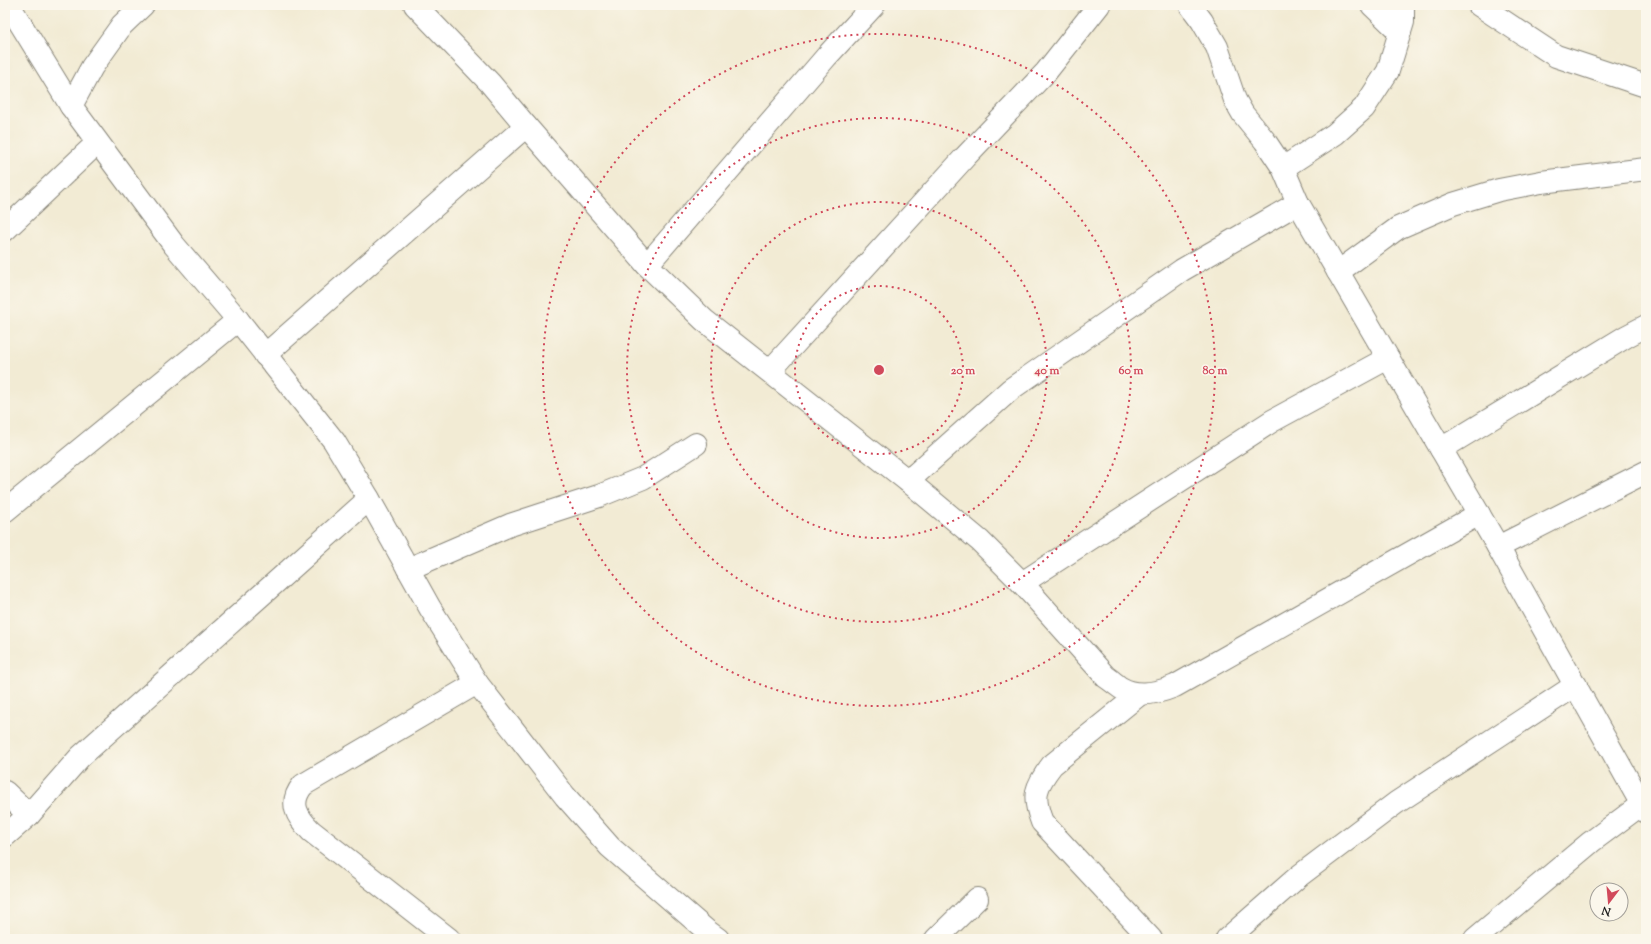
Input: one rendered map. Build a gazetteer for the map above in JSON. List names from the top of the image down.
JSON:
{
  "north": "bottom",
  "rings": [
    "20 m",
    "40 m",
    "60 m",
    "80 m"
  ]
}
